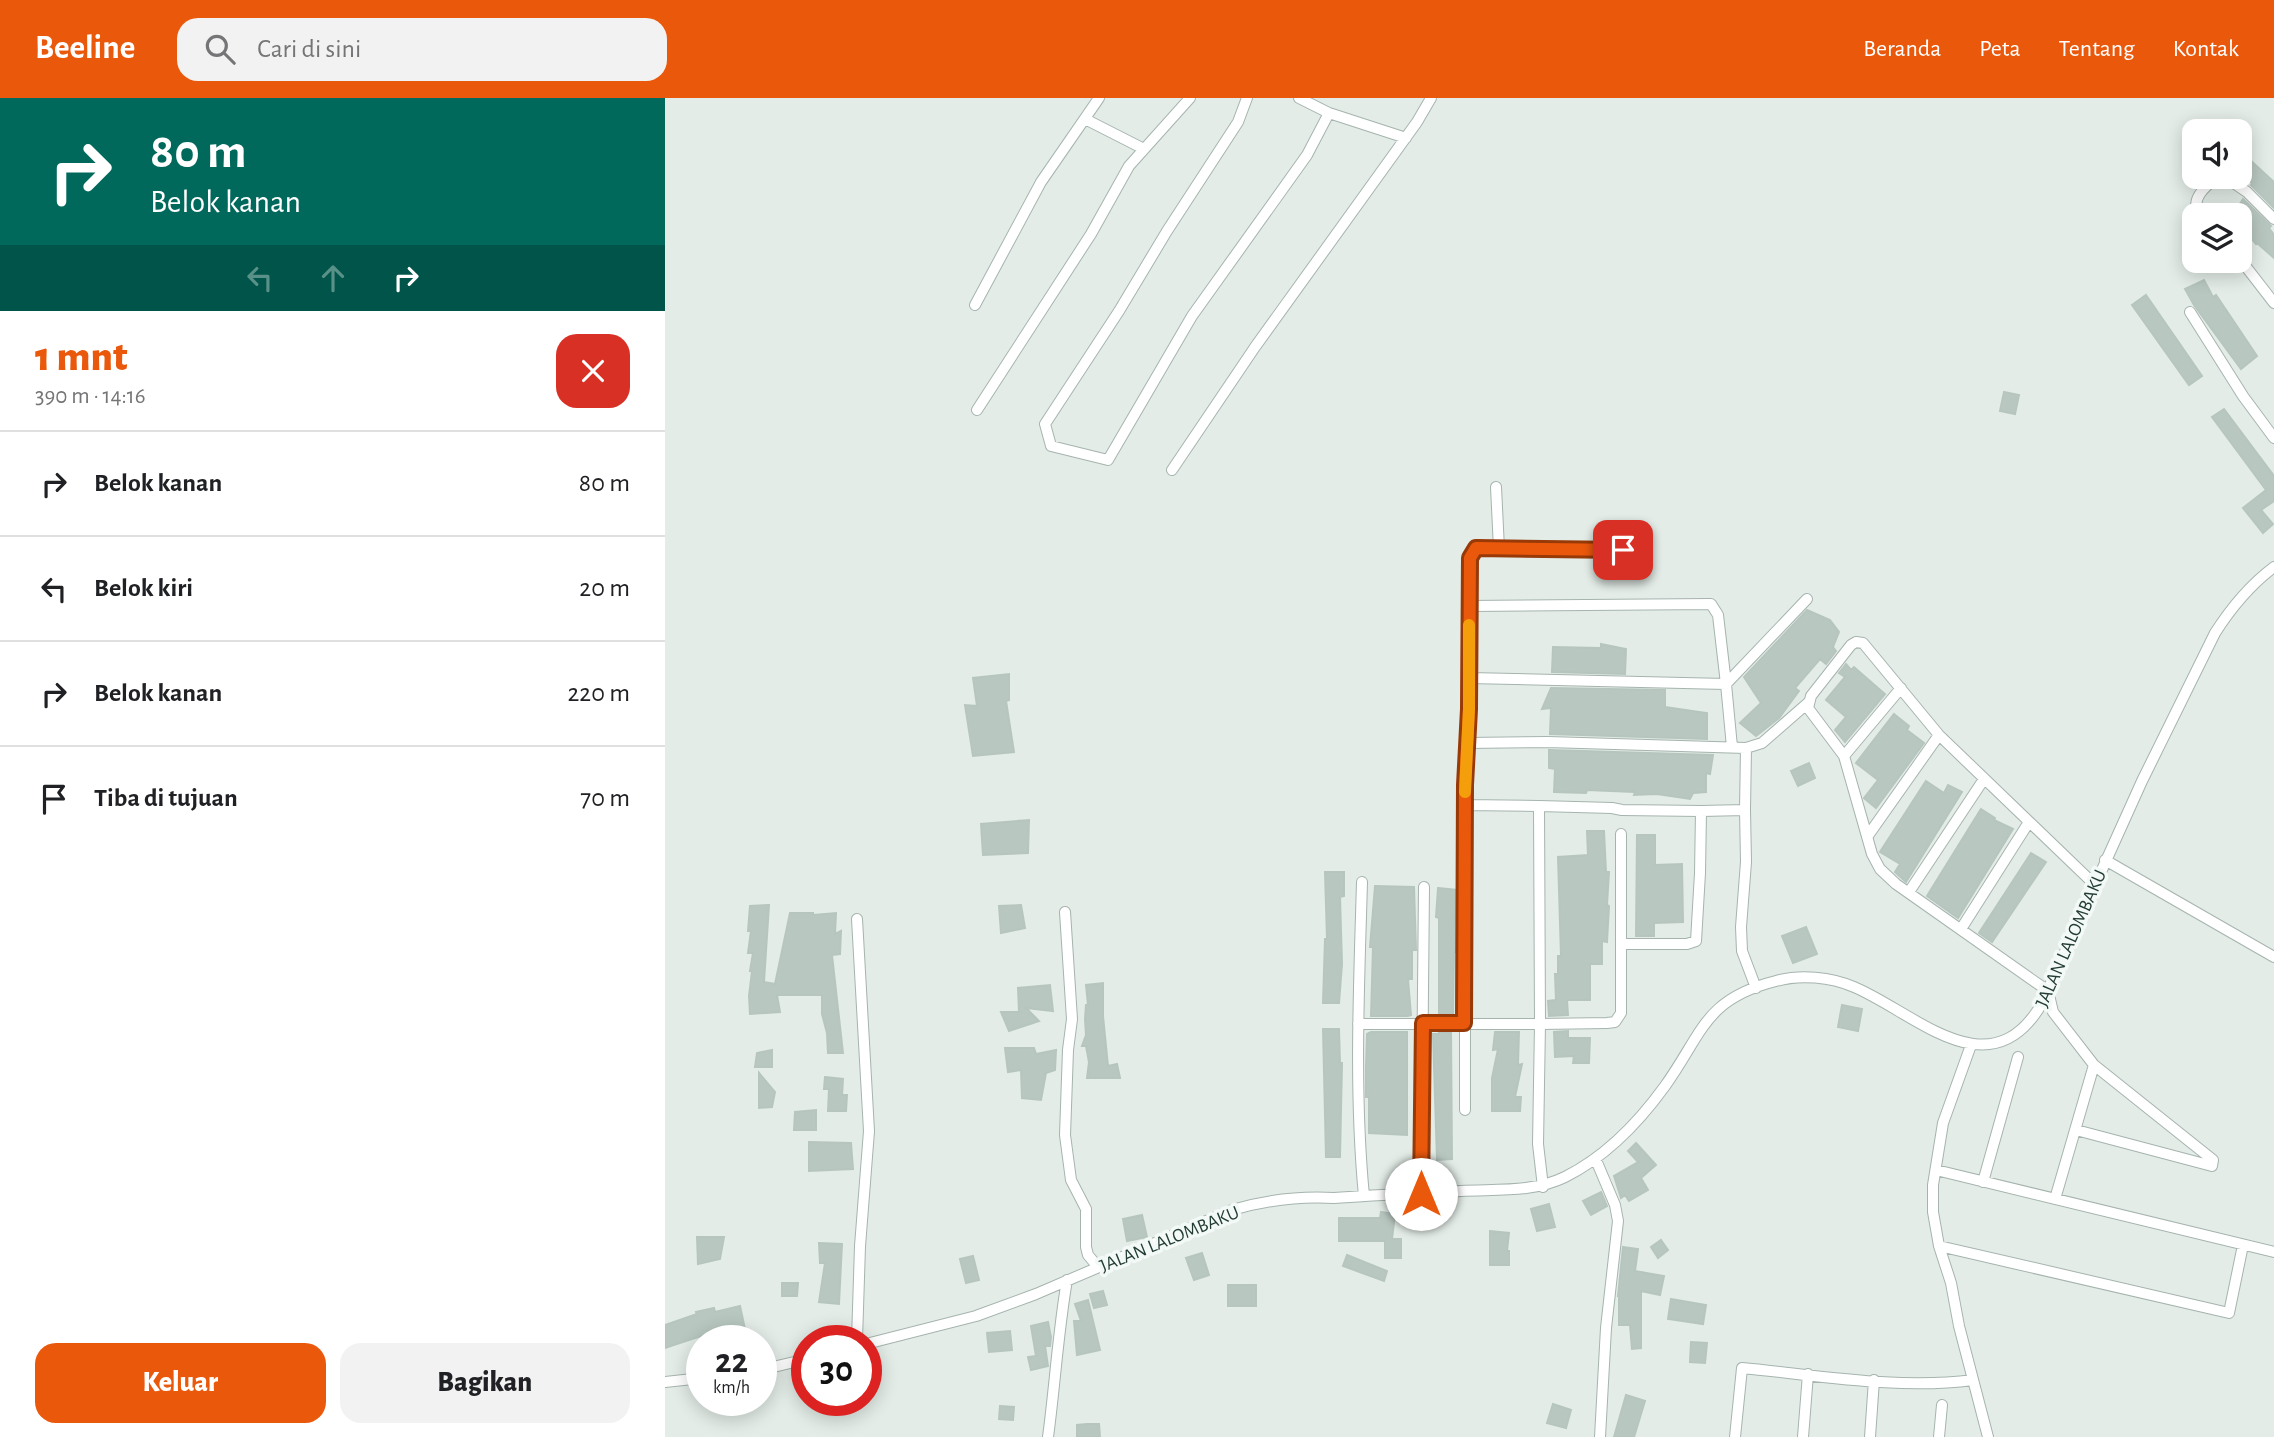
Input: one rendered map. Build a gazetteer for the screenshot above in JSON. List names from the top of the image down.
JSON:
{
  "streets": {
    "street": ["JALAN LALOMBAKU"]
  },
  "page": {
    "header": "Beeline",
    "search": "Cari di sini",
    "nav": [
      "Beranda",
      "Peta",
      "Tentang",
      "Kontak"
    ],
    "turn": ["80 m", "Belok kanan"],
    "heading": ["1 mnt", "390 m · 14:16"],
    "list": [
      {
        "name": "Belok kanan",
        "value": "80 m"
      },
      {
        "name": "Belok kiri",
        "value": "20 m"
      },
      {
        "name": "Belok kanan",
        "value": "220 m"
      },
      {
        "name": "Tiba di tujuan",
        "value": "70 m"
      }
    ],
    "speed": "22 km/h",
    "limit": "30",
    "buttons": ["Keluar", "Bagikan"]
  }
}
